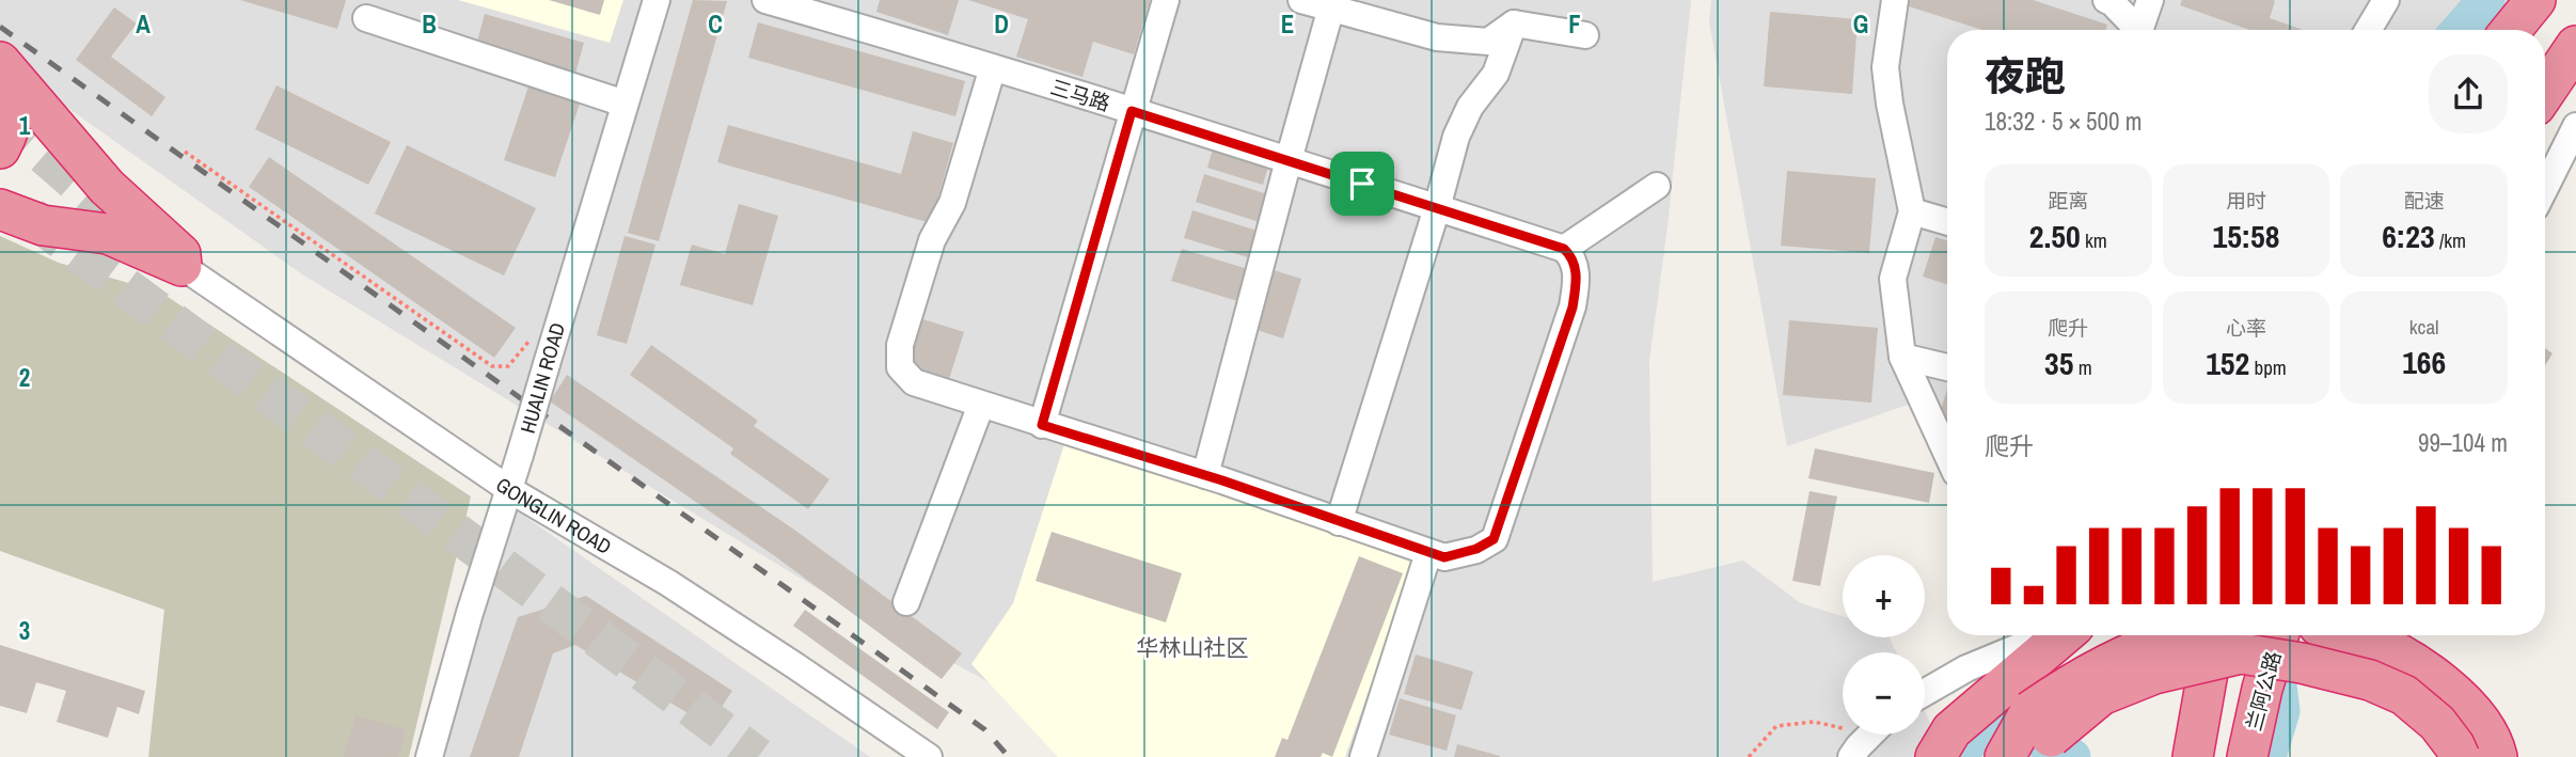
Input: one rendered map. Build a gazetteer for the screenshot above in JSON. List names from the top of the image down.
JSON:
{
  "streets": {
    "highway": ["兰阿公路"],
    "street": ["三马路", "HUALIN ROAD", "GONGLIN ROAD"]
  },
  "crossings": [
    ["HUALIN ROAD", "GONGLIN ROAD"]
  ],
  "districts": ["华林山社区"],
  "page": {
    "heading": ["夜跑", "18:32 · 5 × 500 m"],
    "stats": [
      ["距离", "2.50 km"],
      ["用时", "15:58"],
      ["配速", "6:23 /km"],
      ["爬升", "35 m"],
      ["心率", "152 bpm"],
      ["kcal", "166"]
    ],
    "chart": ["爬升", "99–104 m"],
    "map_buttons": ["+", "−"]
  },
  "grid": {
    "columns": [
      "A",
      "B",
      "C",
      "D",
      "E",
      "F",
      "G"
    ],
    "rows": ["1", "2", "3"]
  }
}
